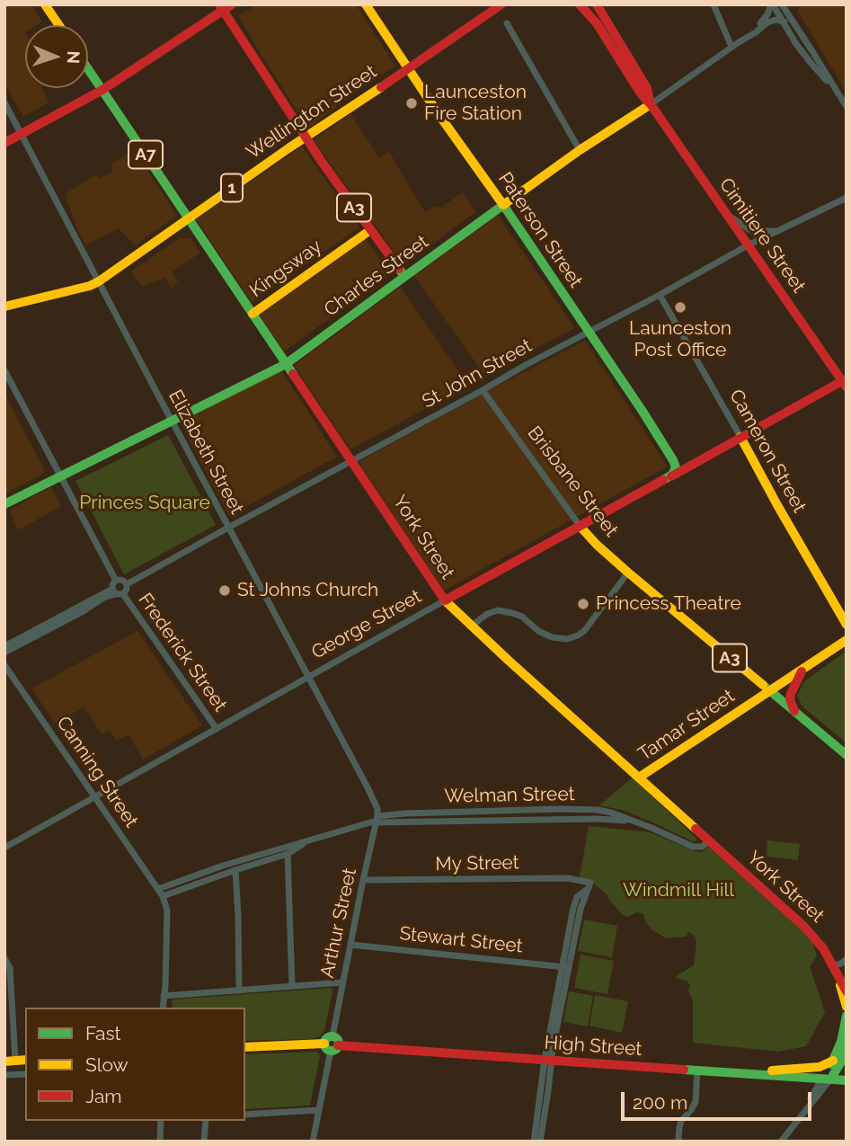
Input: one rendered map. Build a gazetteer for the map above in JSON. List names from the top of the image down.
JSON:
{
  "streets": {
    "main road": [
      "Wellington Street",
      "A7",
      "1",
      "A3",
      "Paterson Street",
      "Cimitiere Street",
      "Kingsway",
      "Charles Street",
      "Cameron Street",
      "Brisbane Street",
      "York Street",
      "George Street",
      "Tamar Street",
      "High Street"
    ],
    "street": [
      "St John Street",
      "Elizabeth Street",
      "Frederick Street",
      "Canning Street",
      "Welman Street",
      "My Street",
      "Arthur Street",
      "Stewart Street"
    ]
  },
  "crossings": [
    ["Wellington Street", "A3"],
    ["Wellington Street", "Paterson Street"],
    ["Wellington Street", "Elizabeth Street"],
    ["Wellington Street", "York Street"],
    ["A3", "Kingsway"],
    ["A3", "Charles Street"],
    ["Paterson Street", "Charles Street"],
    ["Paterson Street", "St John Street"],
    ["Cimitiere Street", "Charles Street"],
    ["Cimitiere Street", "St John Street"],
    ["Cimitiere Street", "George Street"],
    ["Kingsway", "York Street"],
    ["Charles Street", "Elizabeth Street"],
    ["Charles Street", "York Street"],
    ["Charles Street", "Frederick Street"],
    ["St John Street", "Cameron Street"],
    ["St John Street", "Elizabeth Street"],
    ["St John Street", "Brisbane Street"],
    ["St John Street", "York Street"],
    ["St John Street", "Frederick Street"],
    ["Cameron Street", "George Street"],
    ["Elizabeth Street", "George Street"],
    ["Elizabeth Street", "Welman Street"],
    ["Elizabeth Street", "Arthur Street"],
    ["Brisbane Street", "George Street"],
    ["Brisbane Street", "Tamar Street"],
    ["York Street", "George Street"],
    ["York Street", "Tamar Street"],
    ["York Street", "Welman Street"],
    ["George Street", "Frederick Street"],
    ["George Street", "Canning Street"],
    ["Canning Street", "Welman Street"],
    ["Welman Street", "Arthur Street"],
    ["My Street", "Arthur Street"],
    ["My Street", "Stewart Street"],
    ["Arthur Street", "Stewart Street"],
    ["Arthur Street", "High Street"]
  ],
  "parks": ["Princes Square", "Windmill Hill"],
  "places": [
    "Launceston Fire Station",
    "Launceston Post Office",
    "St Johns Church",
    "Princess Theatre"
  ],
  "legend": ["Fast", "Slow", "Jam"],
  "scale_bar": "200 m",
  "north": "right"
}
